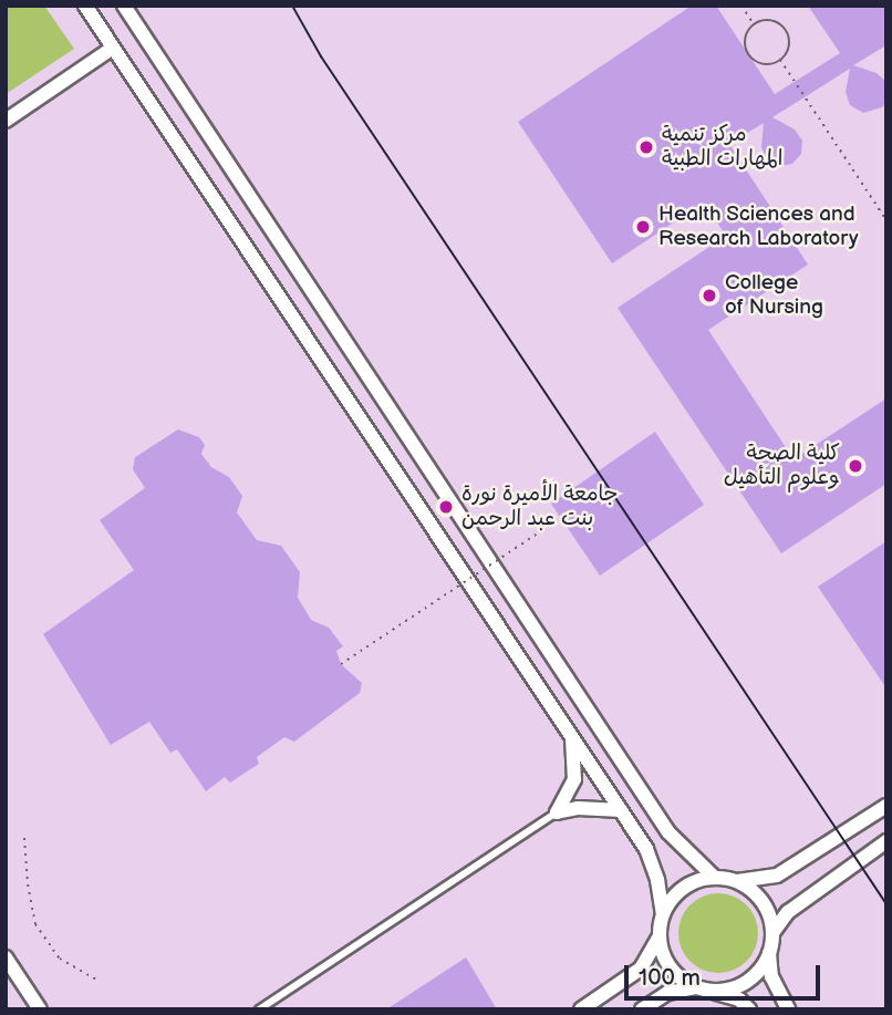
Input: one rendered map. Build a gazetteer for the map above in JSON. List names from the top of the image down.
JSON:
{
  "places": [
    "مركز تنمية المهارات الطبية",
    "Health Sciences and Research Laboratory",
    "College of Nursing",
    "كلية الصحة وعلوم التأهيل",
    "جامعة الأميرة نورة بنت عبد الرحمن"
  ],
  "scale_bar": "100 m"
}
